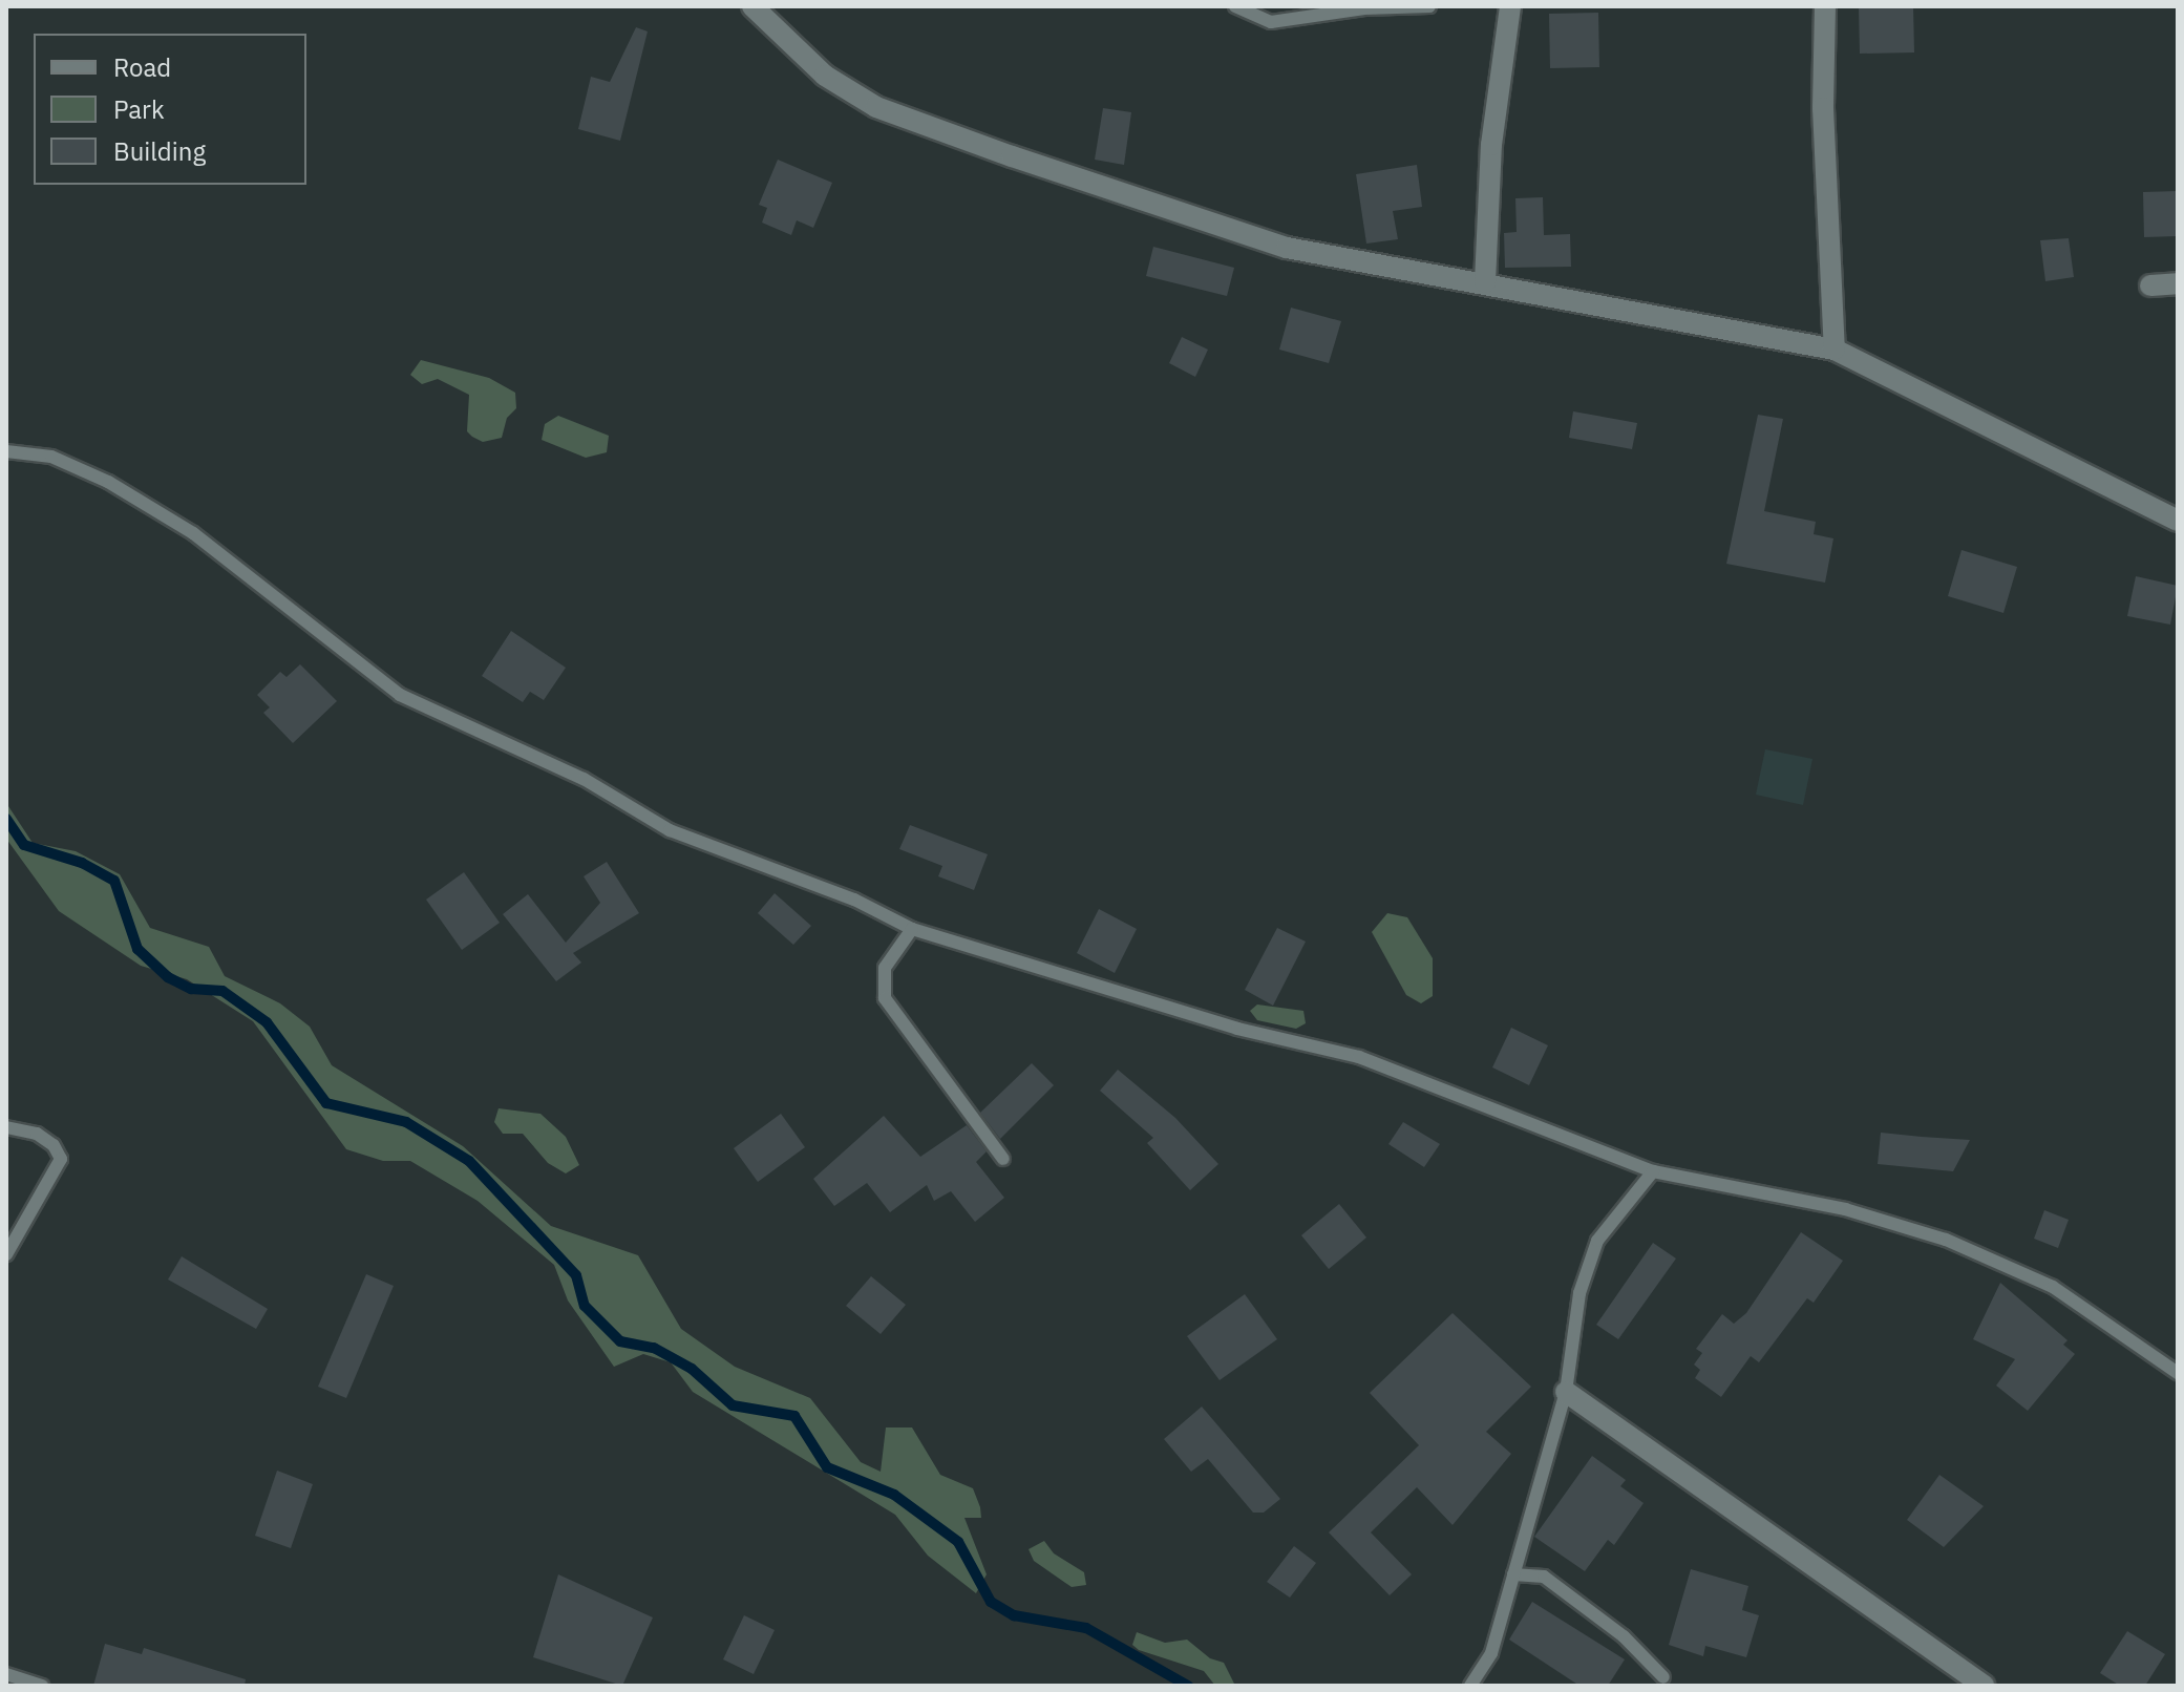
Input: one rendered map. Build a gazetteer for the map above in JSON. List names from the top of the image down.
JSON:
{
  "legend": ["Road", "Park", "Building"]
}
